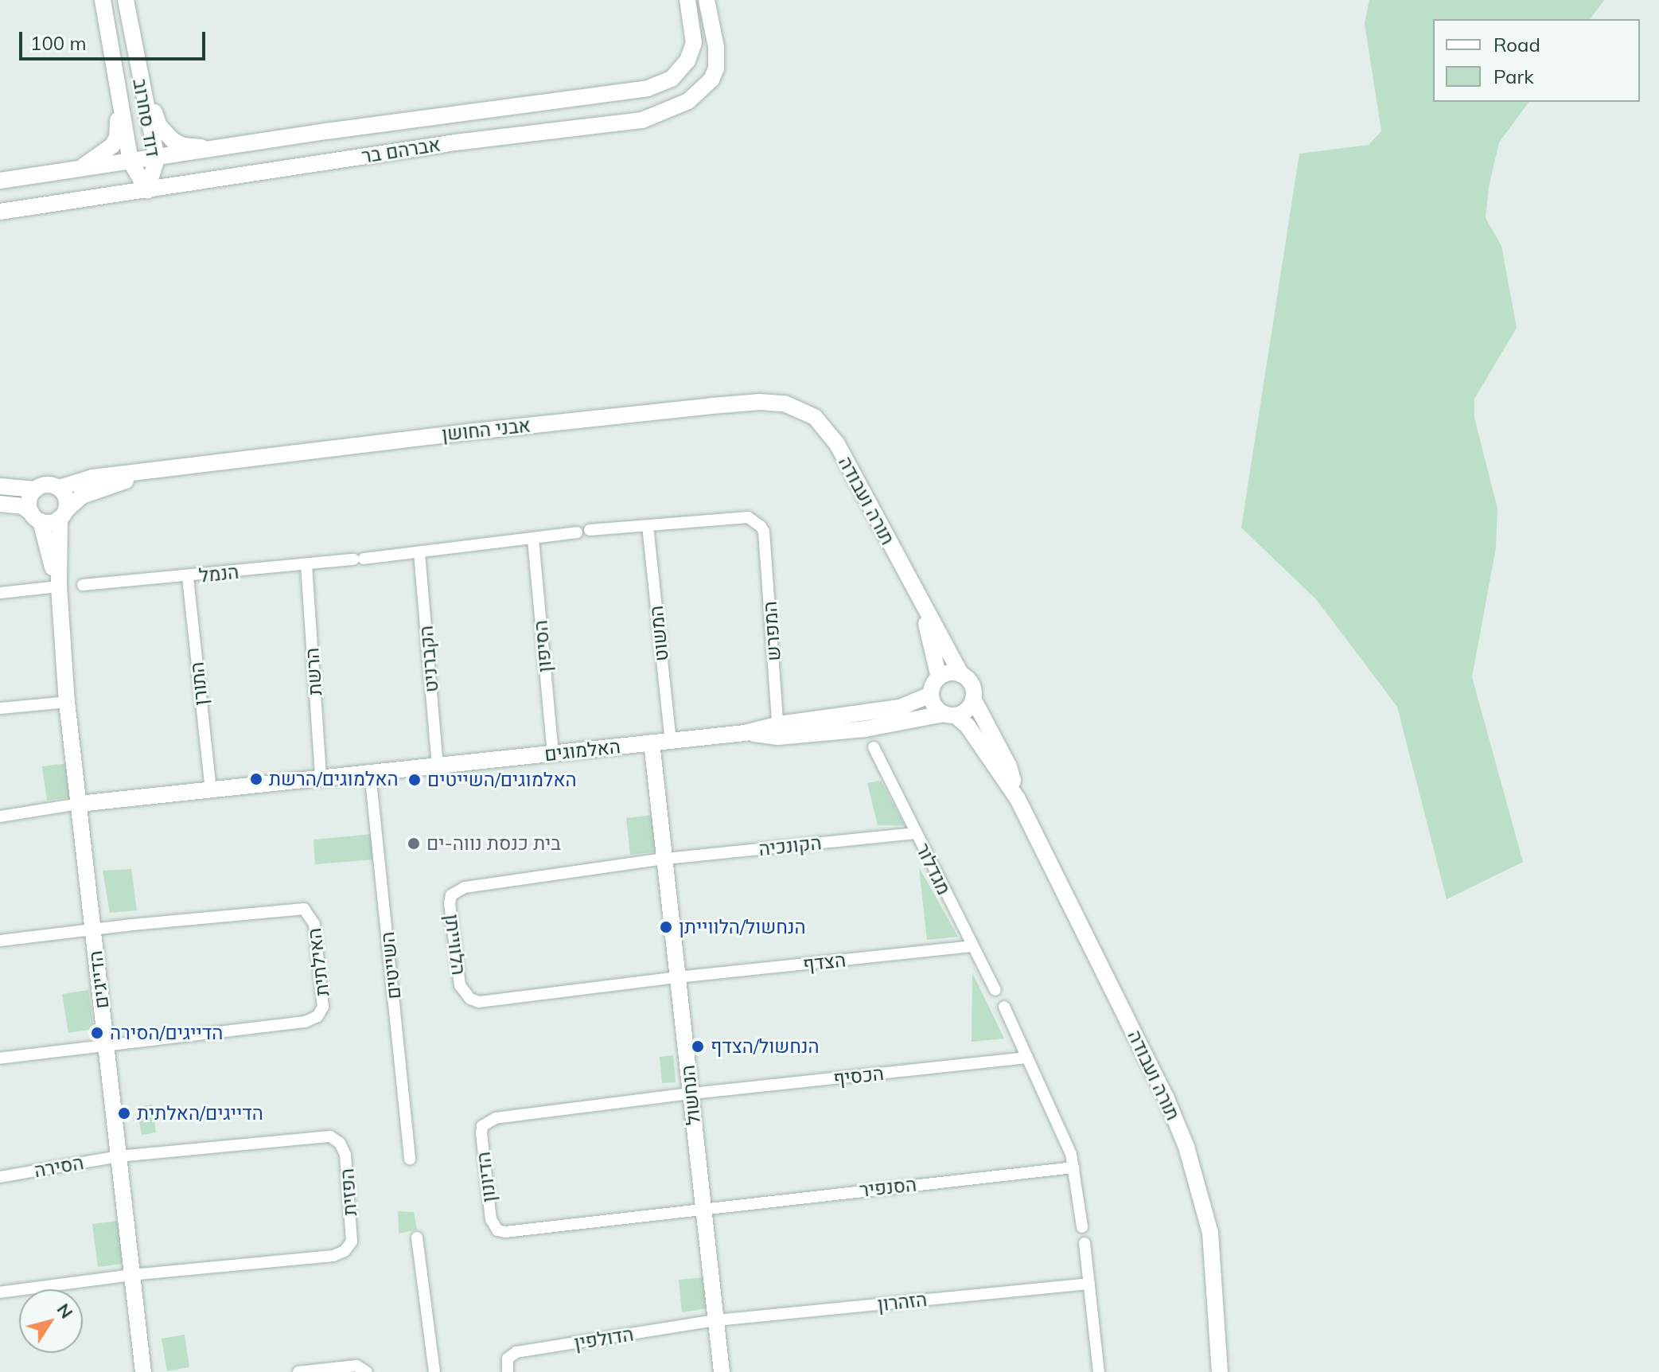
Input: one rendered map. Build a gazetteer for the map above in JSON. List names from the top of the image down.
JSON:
{
  "streets": {
    "street": [
      "דוד סחרוב",
      "אברהם בר",
      "אבני החושן",
      "תורה ועבודה",
      "הנמל",
      "המפרש",
      "המשוט",
      "הסיפון",
      "הקברניט",
      "הרשת",
      "התורן",
      "האלמוגים",
      "הקונכיה",
      "מגדלור",
      "הלווייתן",
      "האילתית",
      "הצדף",
      "השייטים",
      "הדייגים",
      "הכסיף",
      "הנחשול",
      "הסירה",
      "הדיונון",
      "הסנפיר",
      "הפזית",
      "הזהרון",
      "הדולפין"
    ]
  },
  "crossings": [
    ["דוד סחרוב", "אברהם בר"],
    ["אבני החושן", "תורה ועבודה"],
    ["אבני החושן", "הדייגים"],
    ["תורה ועבודה", "האלמוגים"],
    ["הנמל", "הסיפון"],
    ["הנמל", "הקברניט"],
    ["הנמל", "הרשת"],
    ["הנמל", "התורן"],
    ["המפרש", "המשוט"],
    ["המפרש", "האלמוגים"],
    ["המשוט", "האלמוגים"],
    ["הסיפון", "האלמוגים"],
    ["הקברניט", "האלמוגים"],
    ["הרשת", "האלמוגים"],
    ["התורן", "האלמוגים"],
    ["האלמוגים", "השייטים"],
    ["האלמוגים", "הדייגים"],
    ["האלמוגים", "הנחשול"],
    ["הקונכיה", "מגדלור"],
    ["הקונכיה", "הלווייתן"],
    ["הקונכיה", "הנחשול"],
    ["מגדלור", "הצדף"],
    ["הלווייתן", "הצדף"],
    ["הלווייתן", "הנחשול"],
    ["האילתית", "הדייגים"],
    ["הצדף", "הנחשול"],
    ["הדייגים", "הסירה"],
    ["הדייגים", "הפזית"],
    ["הכסיף", "הנחשול"],
    ["הכסיף", "הדיונון"],
    ["הנחשול", "הדיונון"],
    ["הנחשול", "הסנפיר"],
    ["הנחשול", "הזהרון"],
    ["הנחשול", "הדולפין"],
    ["הסירה", "הפזית"],
    ["הדיונון", "הסנפיר"],
    ["הזהרון", "הדולפין"]
  ],
  "places": [
    "האלמוגים/הרשת",
    "האלמוגים/השייטים",
    "בית כנסת נווה-ים",
    "הנחשול/הלווייתן",
    "הדייגים/הסירה",
    "הנחשול/הצדף",
    "הדייגים/האלתית"
  ],
  "legend": ["Road", "Park"],
  "scale_bar": "100 m",
  "north": "top right"
}
